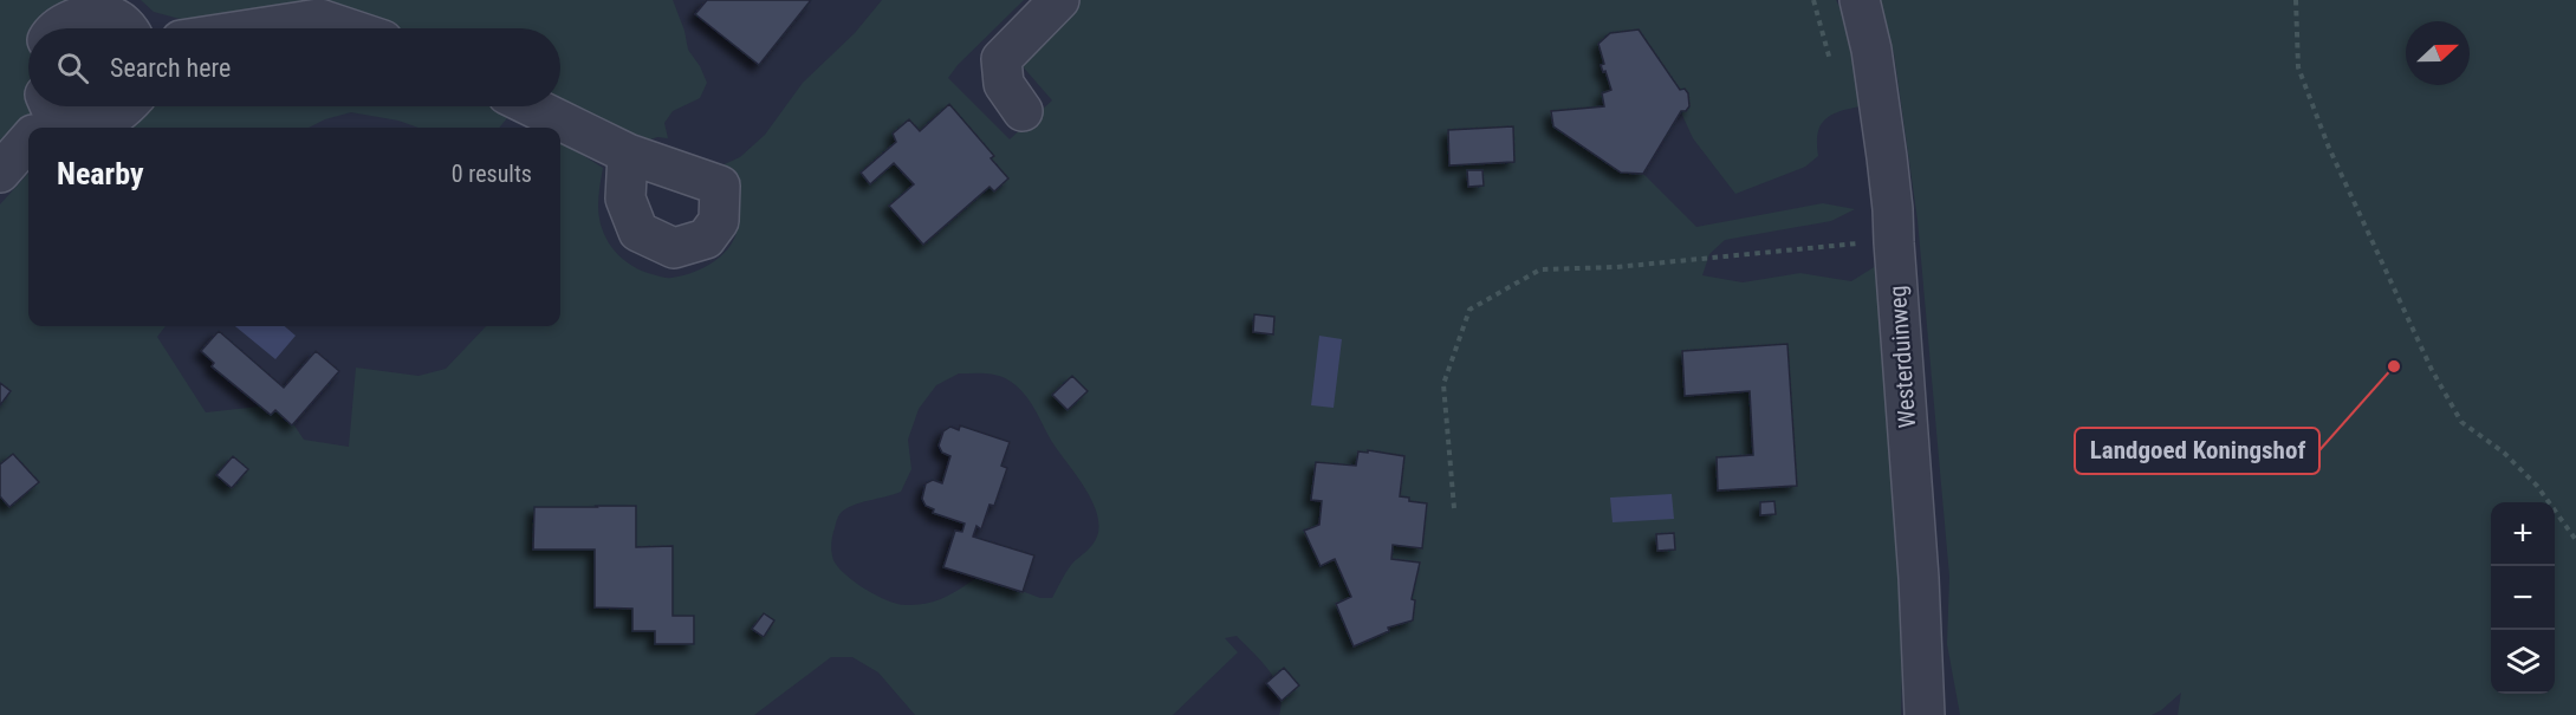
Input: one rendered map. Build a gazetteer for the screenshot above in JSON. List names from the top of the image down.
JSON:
{
  "streets": {
    "street": ["Westerduinweg"]
  },
  "places": ["Landgoed Koningshof"],
  "north": "right",
  "page": {
    "search": "Search here",
    "heading": ["Nearby", "0 results"],
    "map_buttons": ["+", "−"]
  }
}
